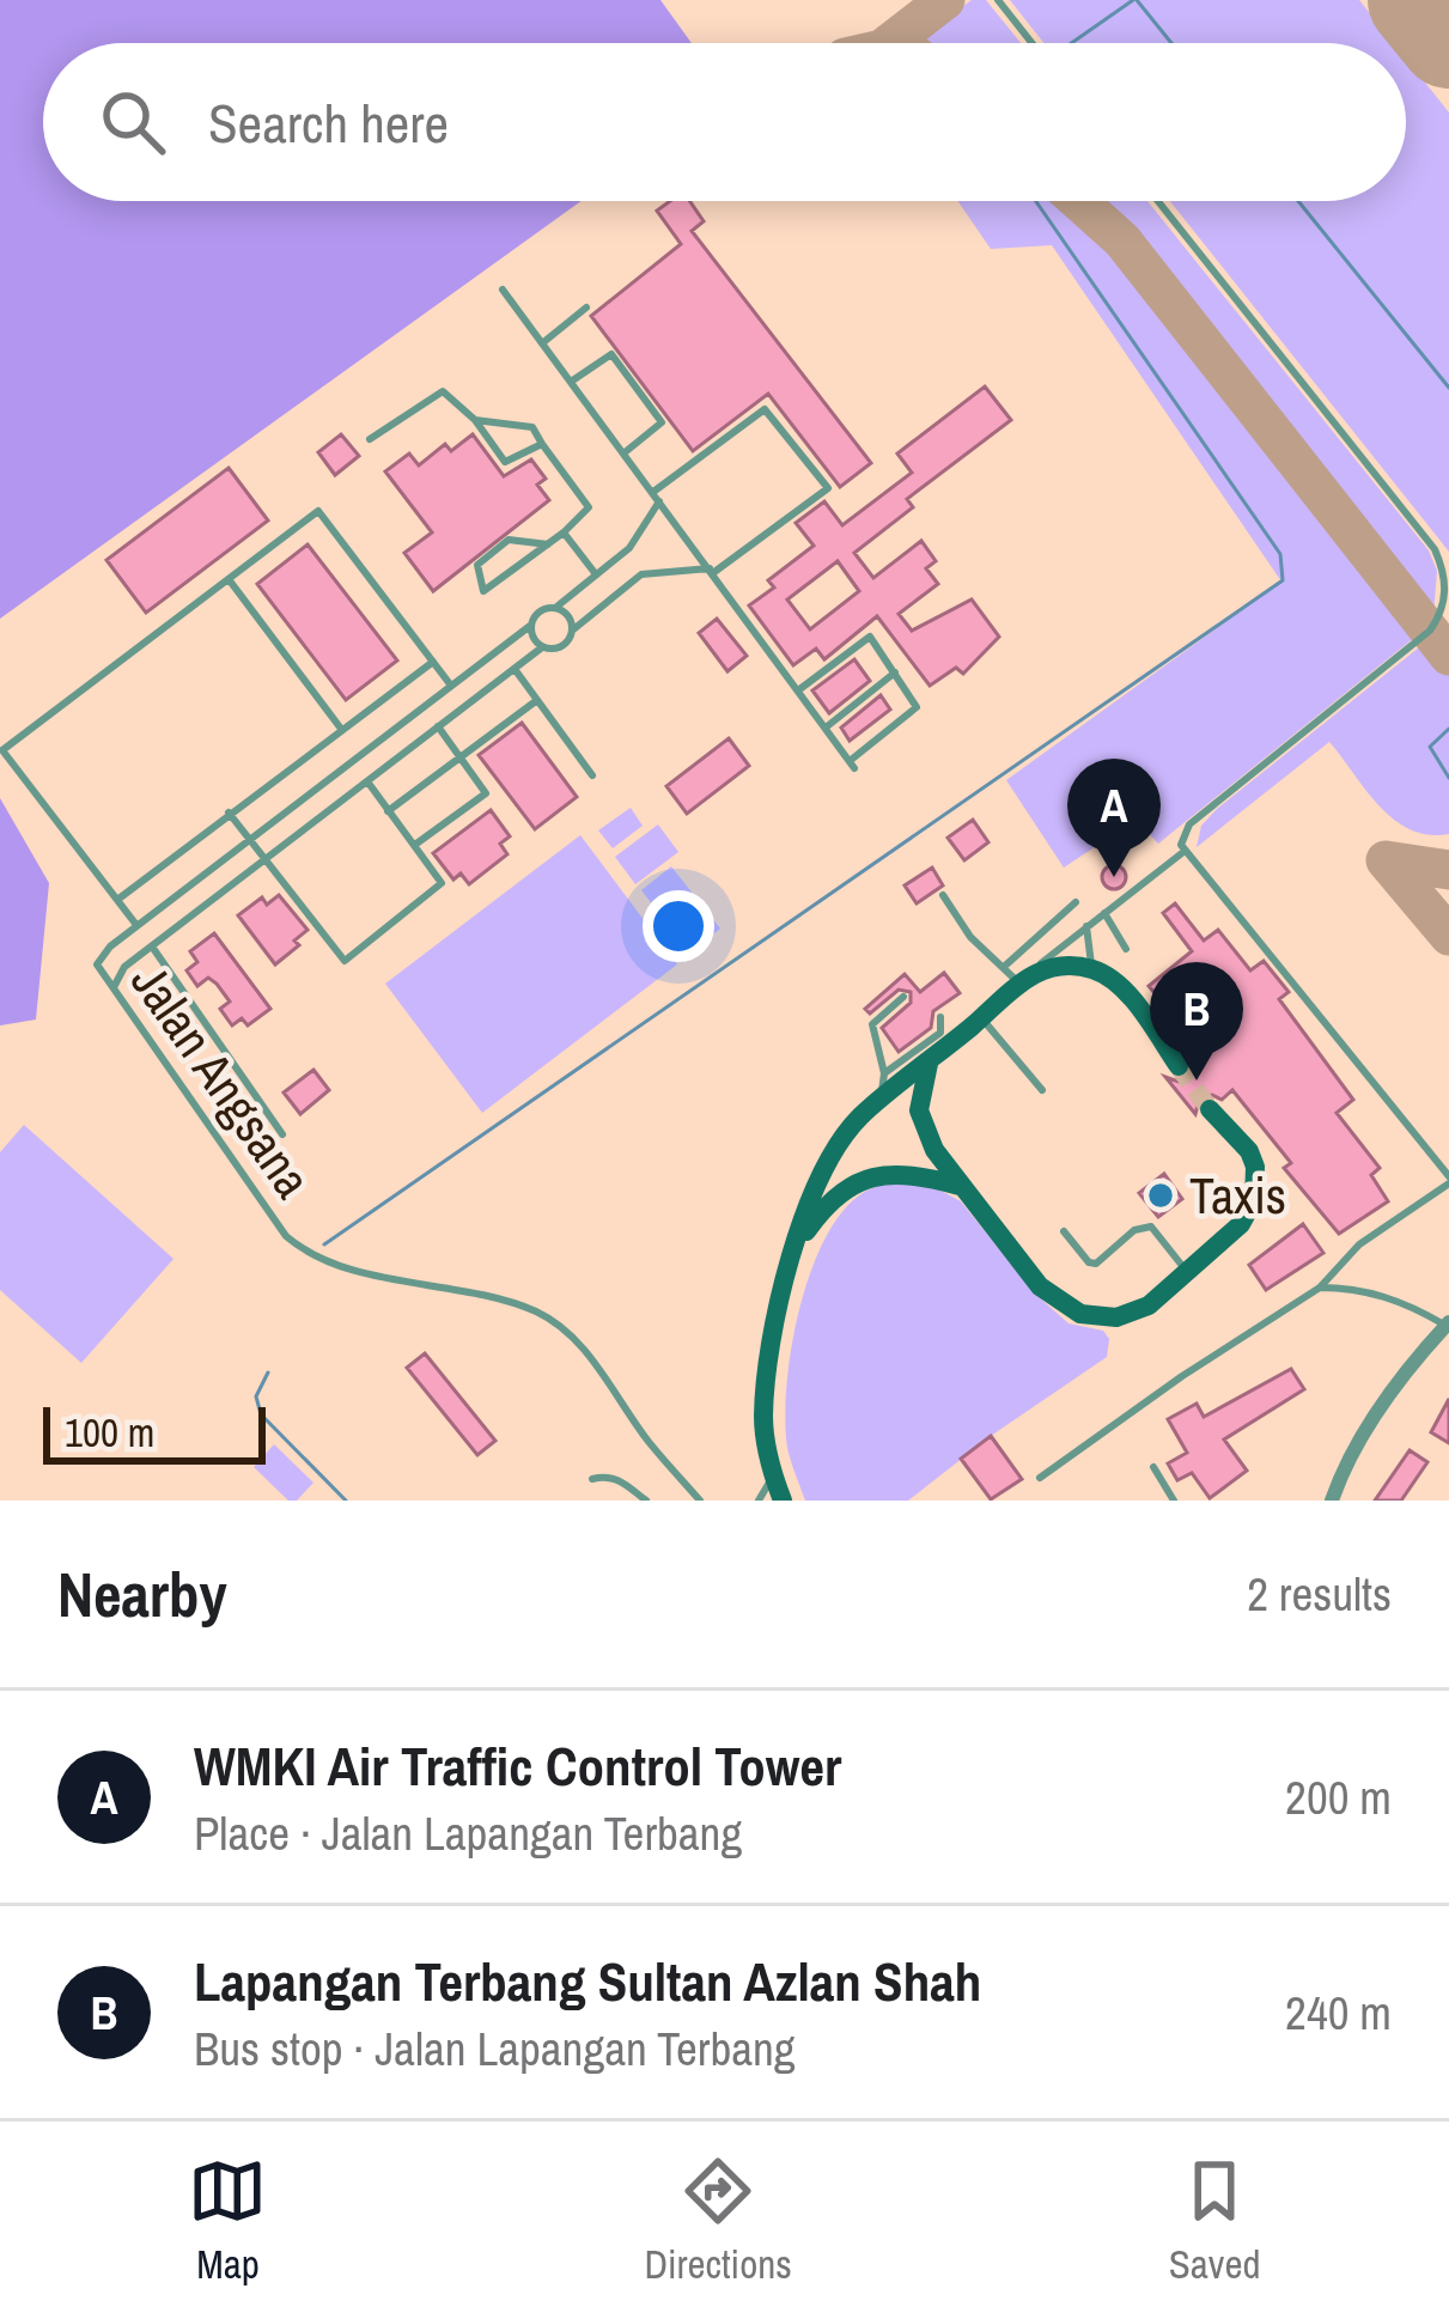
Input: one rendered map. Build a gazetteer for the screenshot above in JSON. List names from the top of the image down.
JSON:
{
  "streets": {
    "lane": ["Jalan Angsana"]
  },
  "places": ["Taxis"],
  "scale_bar": "100 m",
  "page": {
    "search": "Search here",
    "pins": ["A", "B"],
    "scale": "100 m",
    "heading": ["Nearby", "2 results"],
    "list": [
      {
        "mark": "A",
        "name": "WMKI Air Traffic Control Tower",
        "note": "Place · Jalan Lapangan Terbang",
        "value": "200 m"
      },
      {
        "mark": "B",
        "name": "Lapangan Terbang Sultan Azlan Shah",
        "note": "Bus stop · Jalan Lapangan Terbang",
        "value": "240 m"
      }
    ],
    "nav": ["Map", "Directions", "Saved"]
  }
}
